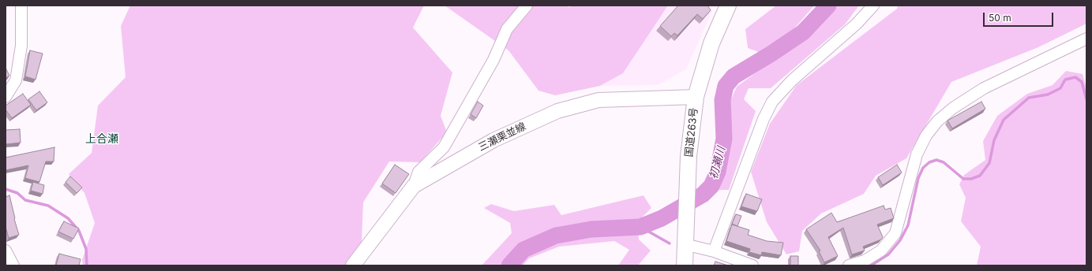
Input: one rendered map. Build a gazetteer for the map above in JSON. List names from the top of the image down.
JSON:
{
  "streets": {
    "highway": ["国道263号"],
    "main road": ["三瀬栗並線"]
  },
  "crossings": [
    ["国道263号", "三瀬栗並線"]
  ],
  "districts": ["上合瀬"],
  "water": ["初瀬川"],
  "scale_bar": "50 m"
}
